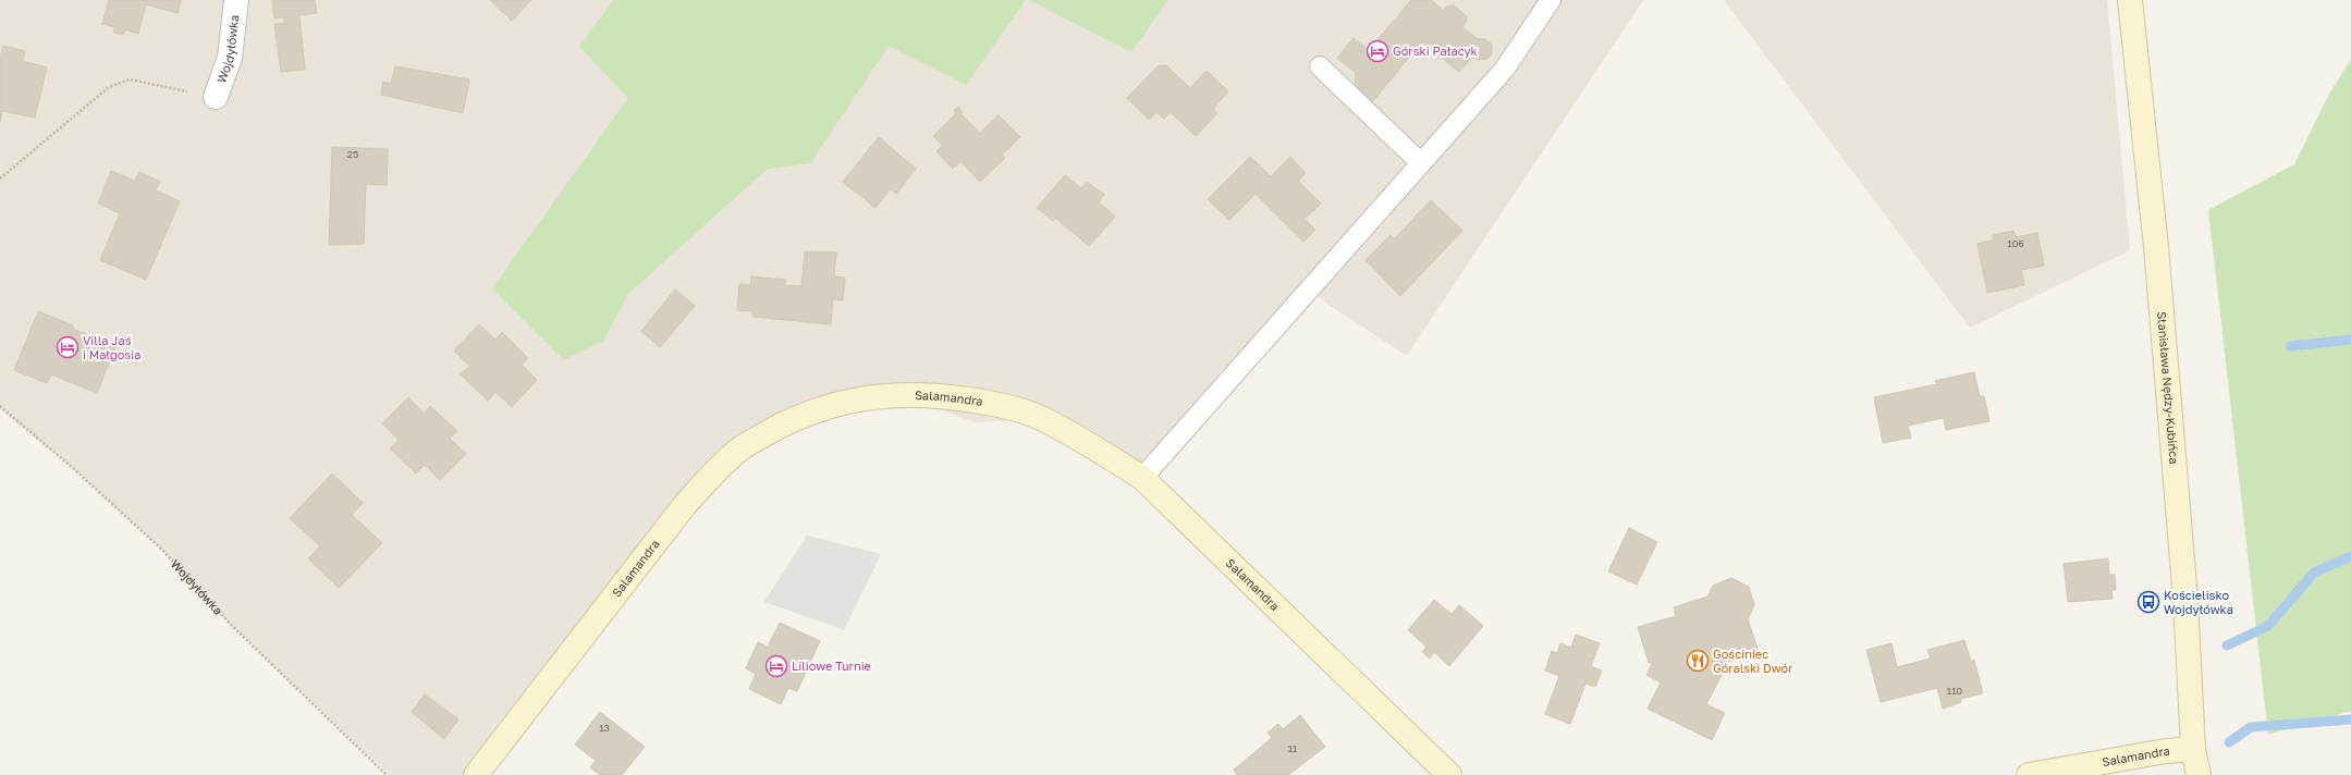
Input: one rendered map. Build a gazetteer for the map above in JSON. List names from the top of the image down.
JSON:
{
  "streets": {
    "street": ["Wojdyłówka", "Stanisława Nędzy-Kubińca", "Salamandra"]
  },
  "crossings": [
    ["Stanisława Nędzy-Kubińca", "Salamandra"]
  ],
  "places": {
    "hotel": ["Górski Pałacyk", "Villa Jaś i Małgosia", "Liliowe Turnie"],
    "bus stop": ["Kościelisko Wojdyłówka"],
    "restaurant": ["Gościniec Góralski Dwór"]
  },
  "house_numbers": [
    "25",
    "106",
    "110",
    "13",
    "11"
  ]
}
